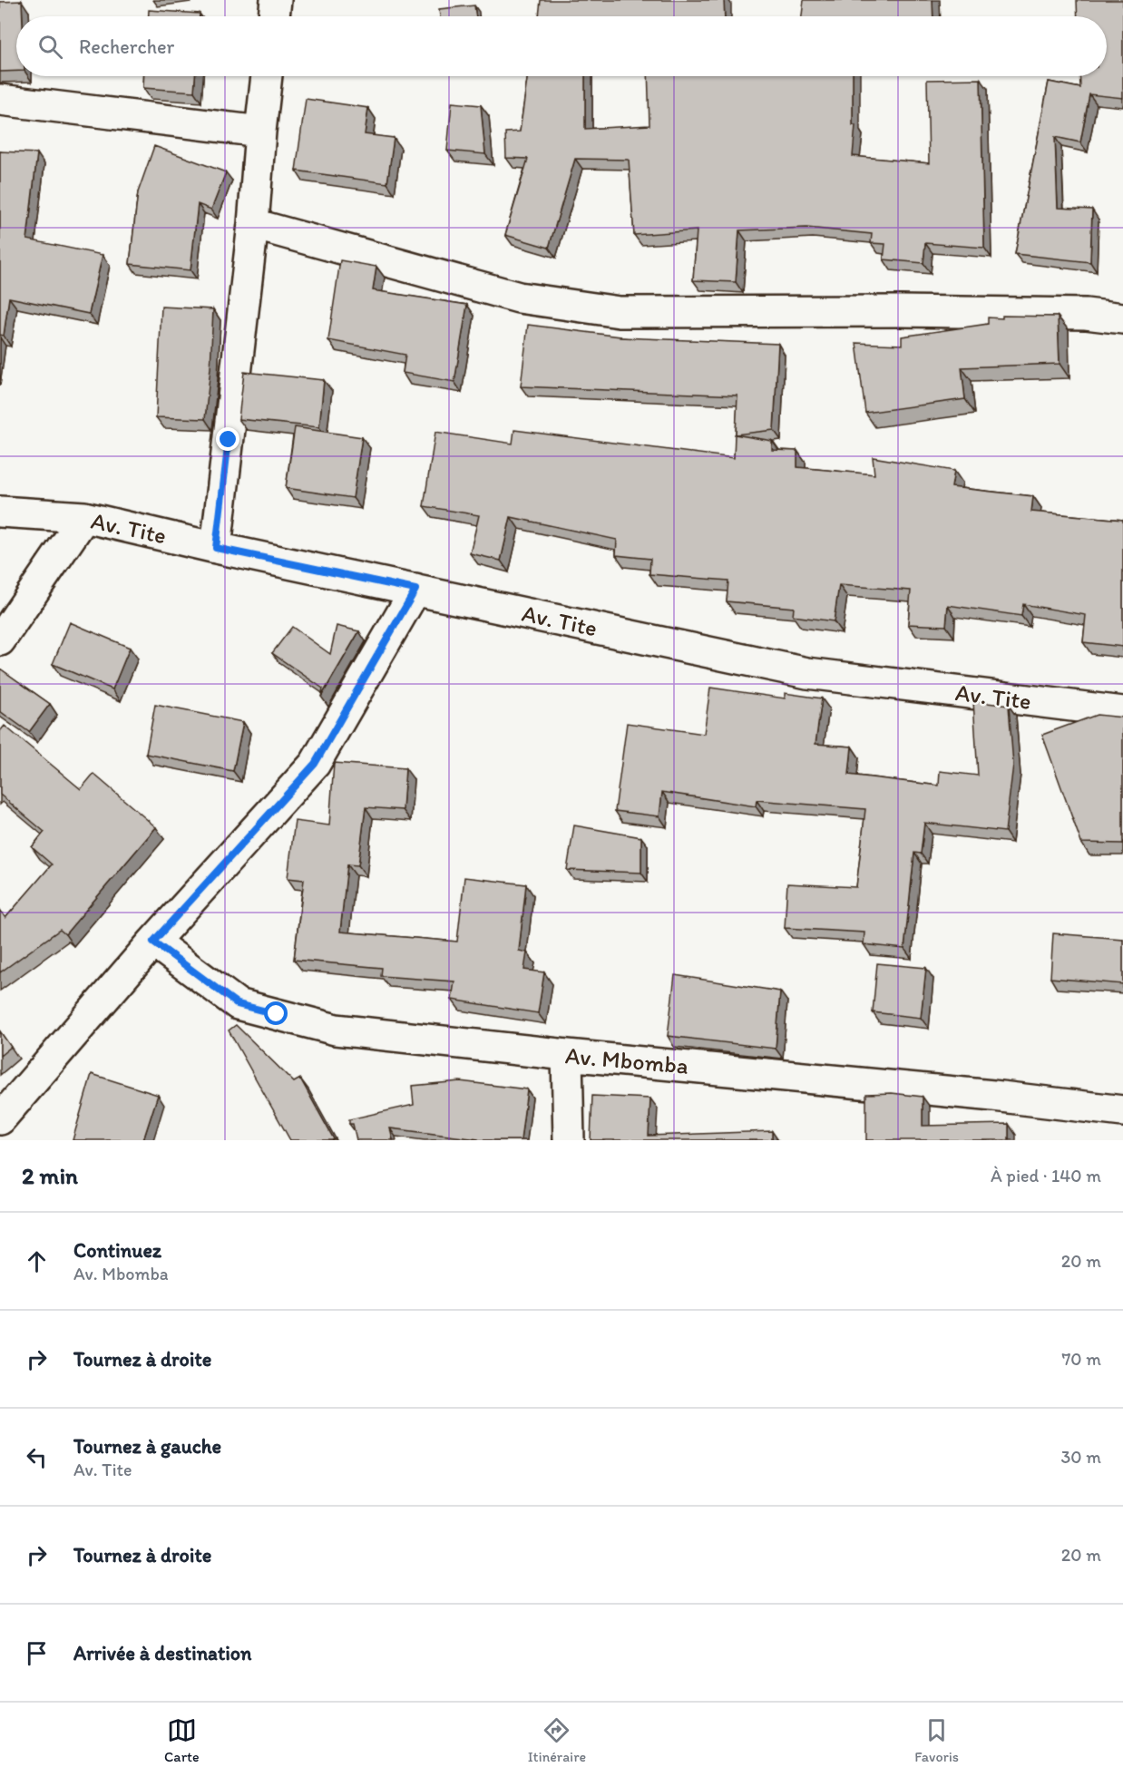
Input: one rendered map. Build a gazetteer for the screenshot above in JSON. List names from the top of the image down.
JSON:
{
  "streets": {
    "street": ["Av. Tite", "Av. Mbomba"]
  },
  "page": {
    "search": "Rechercher",
    "heading": ["2 min", "À pied · 140 m"],
    "list": [
      ["Continuez", "Av. Mbomba", "20 m"],
      ["Tournez à droite", "70 m"],
      ["Tournez à gauche", "Av. Tite", "30 m"],
      ["Tournez à droite", "20 m"],
      "Arrivée à destination"
    ],
    "nav": ["Carte", "Itinéraire", "Favoris"]
  }
}
